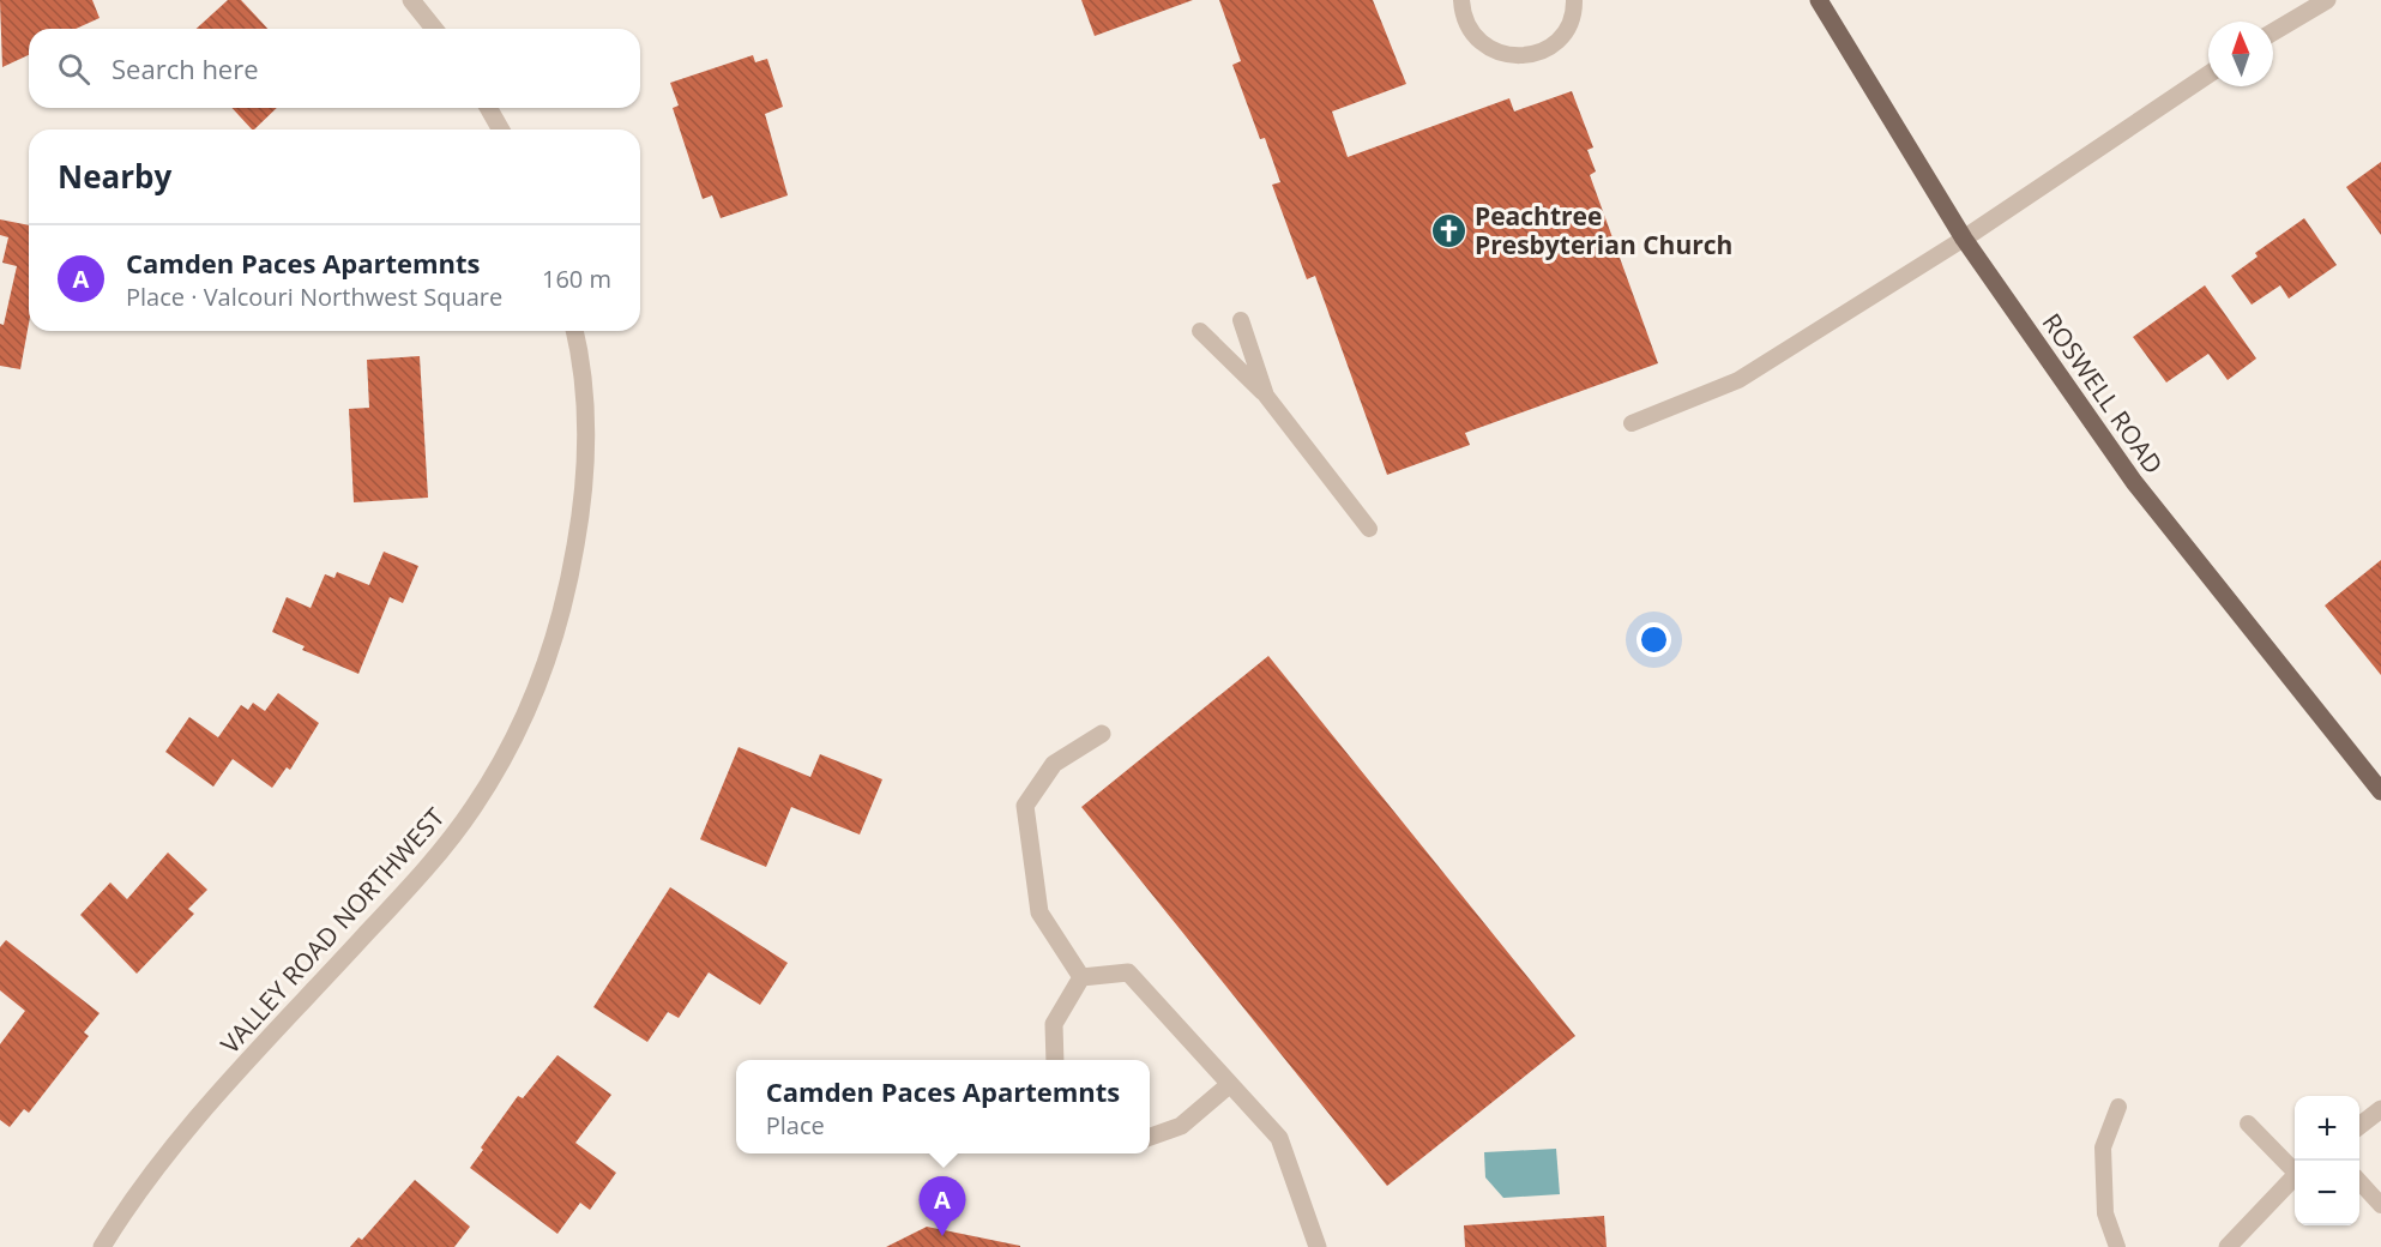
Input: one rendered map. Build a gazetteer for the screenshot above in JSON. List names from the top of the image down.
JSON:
{
  "streets": {
    "main road": ["ROSWELL ROAD"],
    "street": ["VALLEY ROAD NORTHWEST"]
  },
  "places": {
    "church": ["Peachtree Presbyterian Church"]
  },
  "north": "top",
  "page": {
    "search": "Search here",
    "heading": "Nearby",
    "list": [
      {
        "mark": "A",
        "name": "Camden Paces Apartemnts",
        "note": "Place · Valcouri Northwest Square",
        "value": "160 m"
      }
    ],
    "popup": ["Camden Paces Apartemnts", "Place"],
    "map_buttons": ["+", "−"],
    "pins": "A"
  }
}
